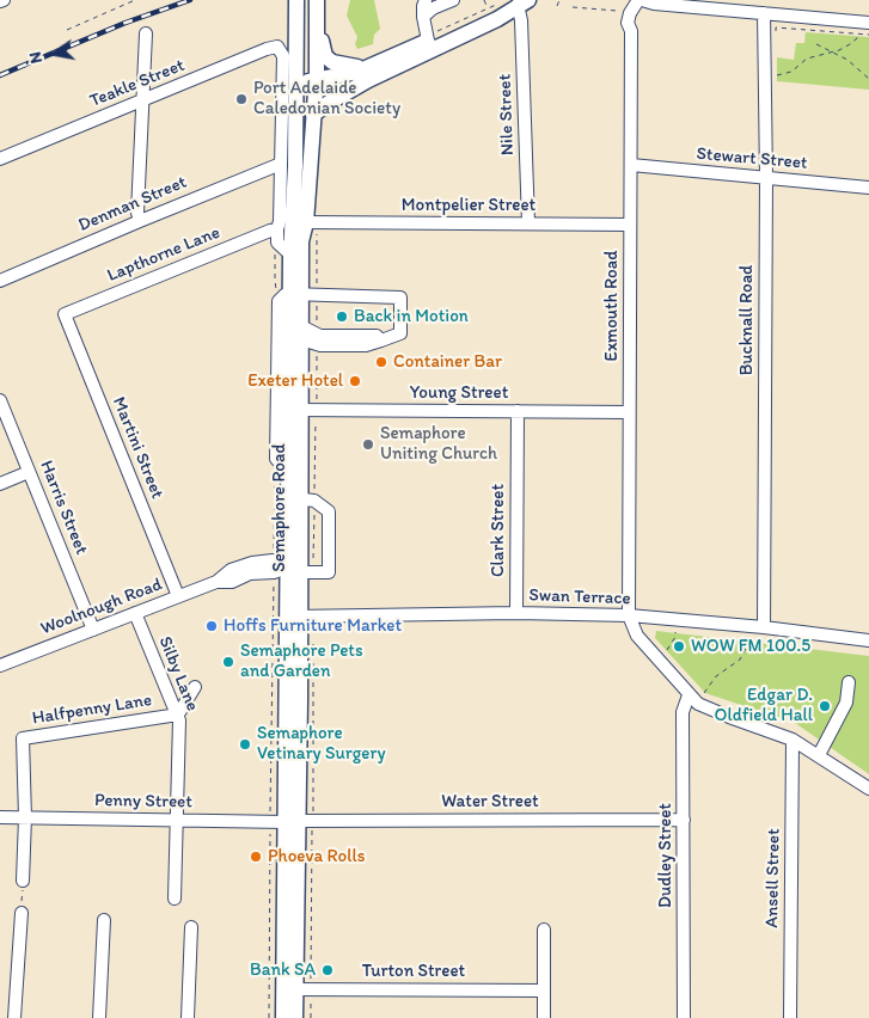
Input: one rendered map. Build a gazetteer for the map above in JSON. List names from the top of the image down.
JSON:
{
  "streets": {
    "main road": ["Semaphore Road"],
    "street": [
      "Teakle Street",
      "Nile Street",
      "Stewart Street",
      "Denman Street",
      "Montpelier Street",
      "Lapthorne Lane",
      "Exmouth Road",
      "Bucknall Road",
      "Young Street",
      "Martini Street",
      "Harris Street",
      "Clark Street",
      "Swan Terrace",
      "Woolnough Road",
      "Silby Lane",
      "Halfpenny Lane",
      "Penny Street",
      "Water Street",
      "Dudley Street",
      "Ansell Street",
      "Turton Street"
    ]
  },
  "crossings": [
    ["Teakle Street", "Semaphore Road"],
    ["Nile Street", "Montpelier Street"],
    ["Stewart Street", "Exmouth Road"],
    ["Stewart Street", "Bucknall Road"],
    ["Denman Street", "Semaphore Road"],
    ["Montpelier Street", "Exmouth Road"],
    ["Montpelier Street", "Semaphore Road"],
    ["Lapthorne Lane", "Martini Street"],
    ["Lapthorne Lane", "Semaphore Road"],
    ["Exmouth Road", "Young Street"],
    ["Exmouth Road", "Swan Terrace"],
    ["Bucknall Road", "Swan Terrace"],
    ["Young Street", "Semaphore Road"],
    ["Young Street", "Clark Street"],
    ["Martini Street", "Woolnough Road"],
    ["Harris Street", "Woolnough Road"],
    ["Semaphore Road", "Swan Terrace"],
    ["Semaphore Road", "Woolnough Road"],
    ["Semaphore Road", "Penny Street"],
    ["Semaphore Road", "Water Street"],
    ["Semaphore Road", "Turton Street"],
    ["Clark Street", "Swan Terrace"],
    ["Woolnough Road", "Silby Lane"],
    ["Silby Lane", "Halfpenny Lane"],
    ["Silby Lane", "Penny Street"],
    ["Halfpenny Lane", "Penny Street"],
    ["Penny Street", "Water Street"],
    ["Water Street", "Dudley Street"]
  ],
  "places": [
    "Port Adelaide Caledonian Society",
    "Back in Motion",
    "Container Bar",
    "Exeter Hotel",
    "Semaphore Uniting Church",
    "Hoffs Furniture Market",
    "WOW FM 100.5",
    "Semaphore Pets and Garden",
    "Edgar D. Oldfield Hall",
    "Semaphore Vetinary Surgery",
    "Phoeva Rolls",
    "Bank SA"
  ],
  "north": "left"
}
